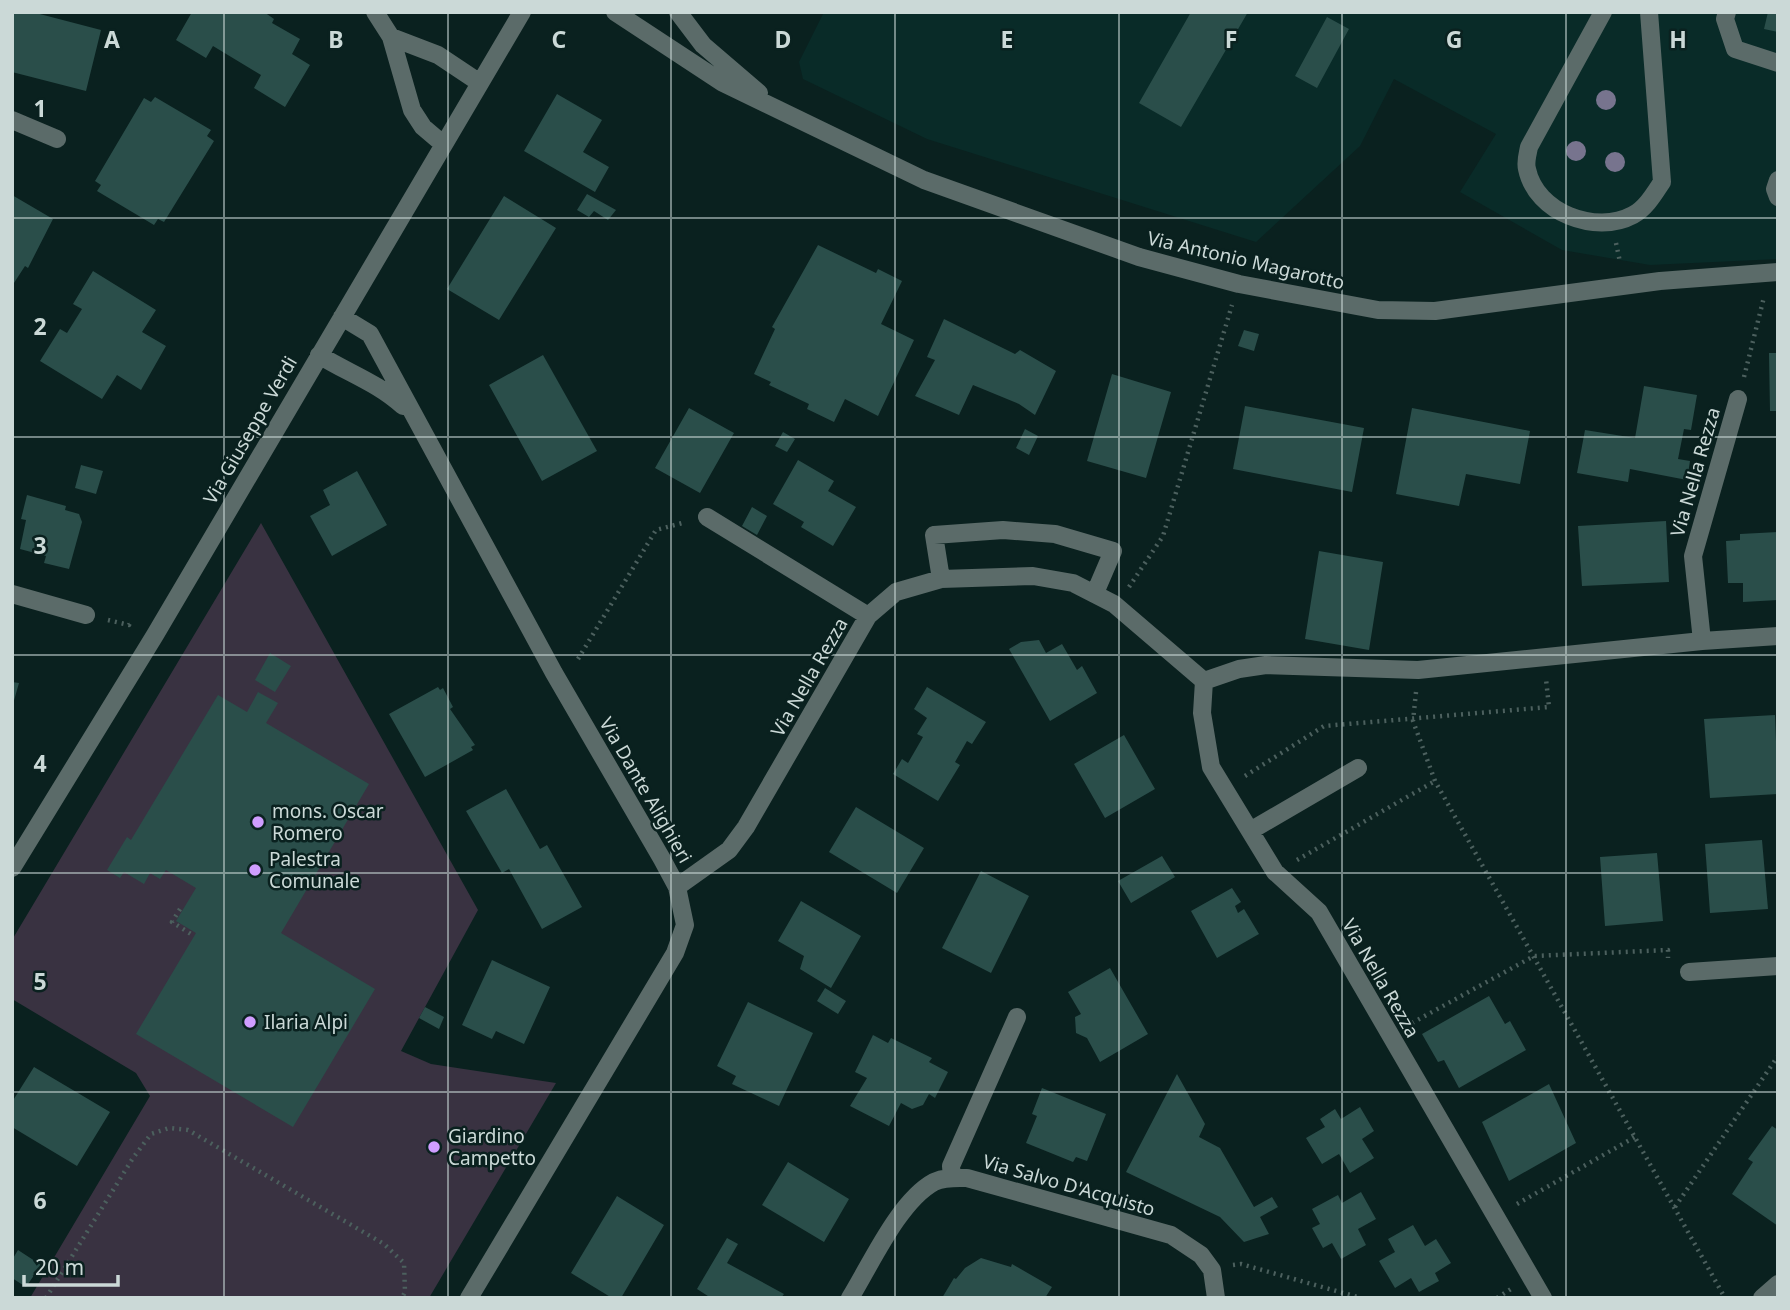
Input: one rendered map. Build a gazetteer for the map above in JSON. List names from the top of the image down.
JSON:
{
  "streets": {
    "street": [
      "Via Antonio Magarotto",
      "Via Giuseppe Verdi",
      "Via Nella Rezza",
      "Via Dante Alighieri",
      "Via Salvo D'Acquisto"
    ]
  },
  "crossings": [
    ["Via Giuseppe Verdi", "Via Dante Alighieri"],
    ["Via Nella Rezza", "Via Dante Alighieri"]
  ],
  "places": [
    "mons. Oscar Romero",
    "Palestra Comunale",
    "Ilaria Alpi",
    "Giardino Campetto"
  ],
  "scale_bar": "20 m",
  "grid": {
    "columns": [
      "A",
      "B",
      "C",
      "D",
      "E",
      "F",
      "G",
      "H"
    ],
    "rows": [
      "1",
      "2",
      "3",
      "4",
      "5",
      "6"
    ]
  }
}
